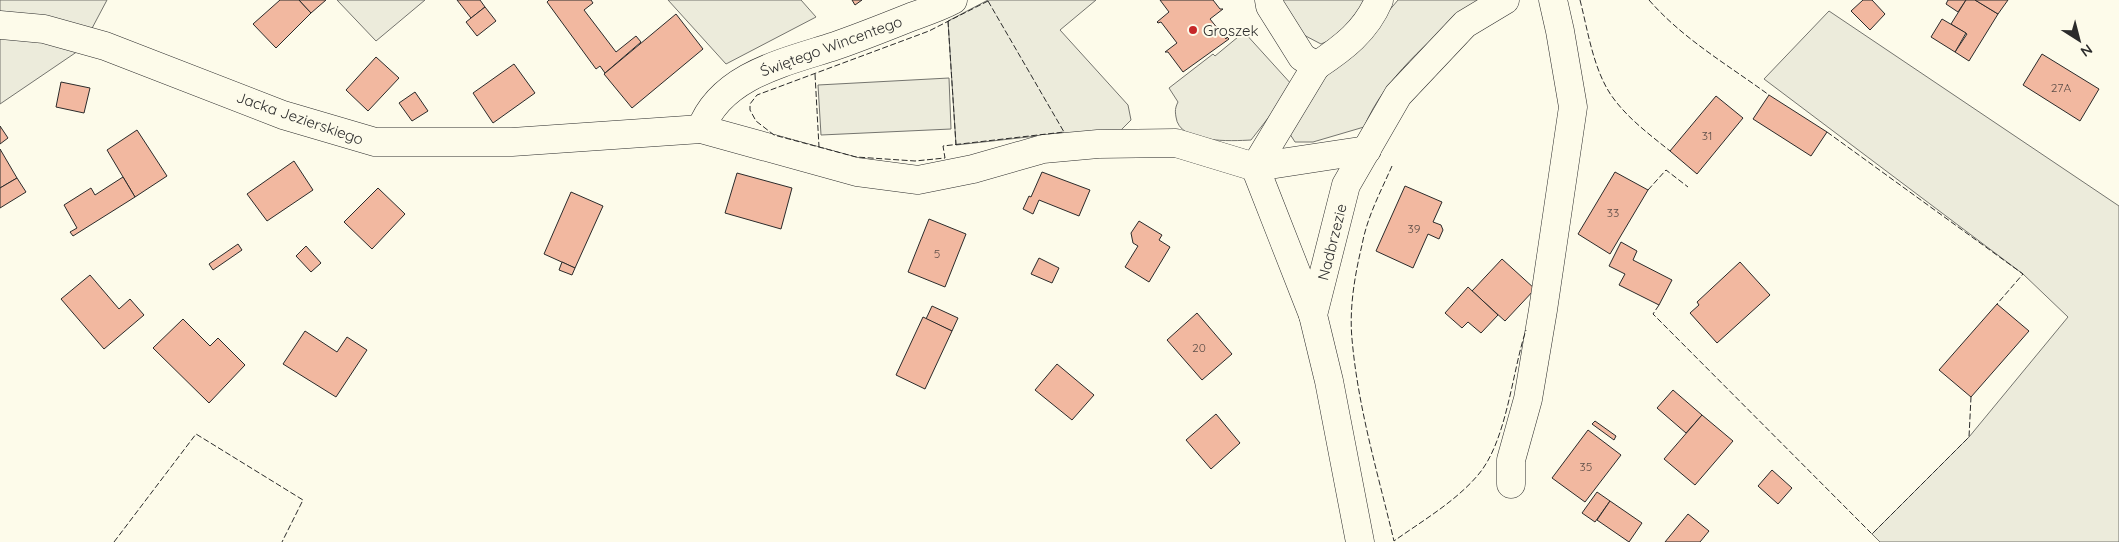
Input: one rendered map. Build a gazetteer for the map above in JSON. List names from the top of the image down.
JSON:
{
  "streets": {
    "street": ["Świętego Wincentego", "Jacka Jezierskiego", "Nadbrzezie"]
  },
  "crossings": [
    ["Świętego Wincentego", "Jacka Jezierskiego"]
  ],
  "places": ["Groszek"],
  "house_numbers": [
    "27A",
    "31",
    "33",
    "39",
    "5",
    "20",
    "35"
  ],
  "north": "bottom right"
}
